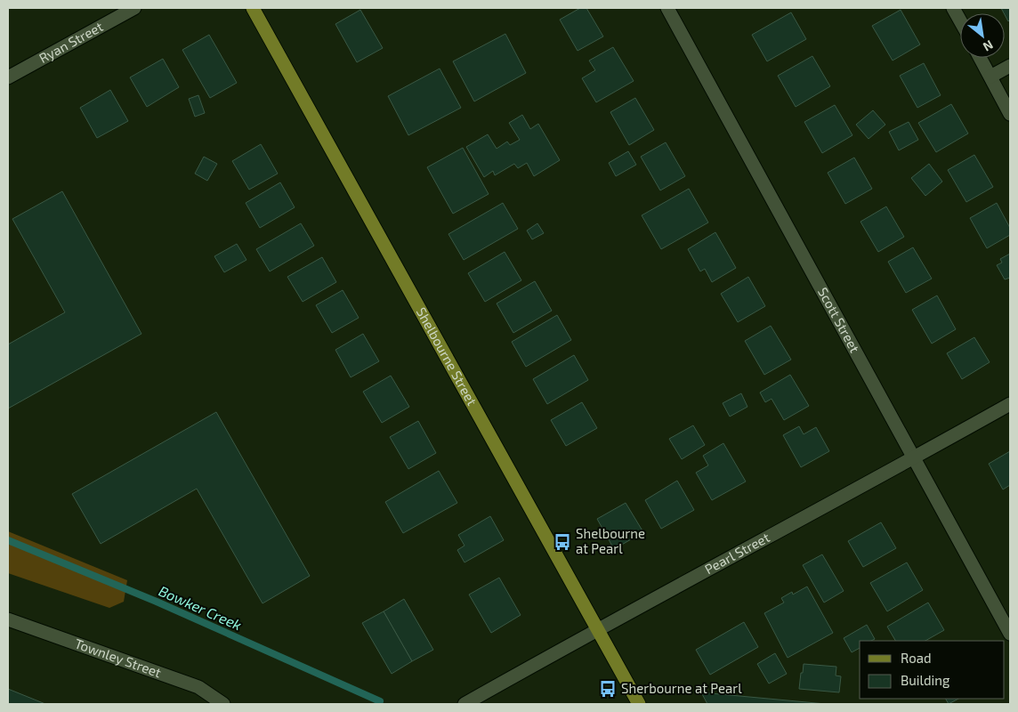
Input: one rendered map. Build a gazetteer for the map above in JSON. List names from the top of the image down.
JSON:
{
  "streets": {
    "main road": ["Shelbourne Street"],
    "street": [
      "Ryan Street",
      "Scott Street",
      "Pearl Street",
      "Townley Street"
    ]
  },
  "crossings": [
    ["Scott Street", "Pearl Street"],
    ["Shelbourne Street", "Pearl Street"]
  ],
  "water": ["Bowker Creek"],
  "places": {
    "bus stop": ["Shelbourne at Pearl", "Sherbourne at Pearl"]
  },
  "legend": ["Road", "Building"],
  "north": "bottom right"
}
